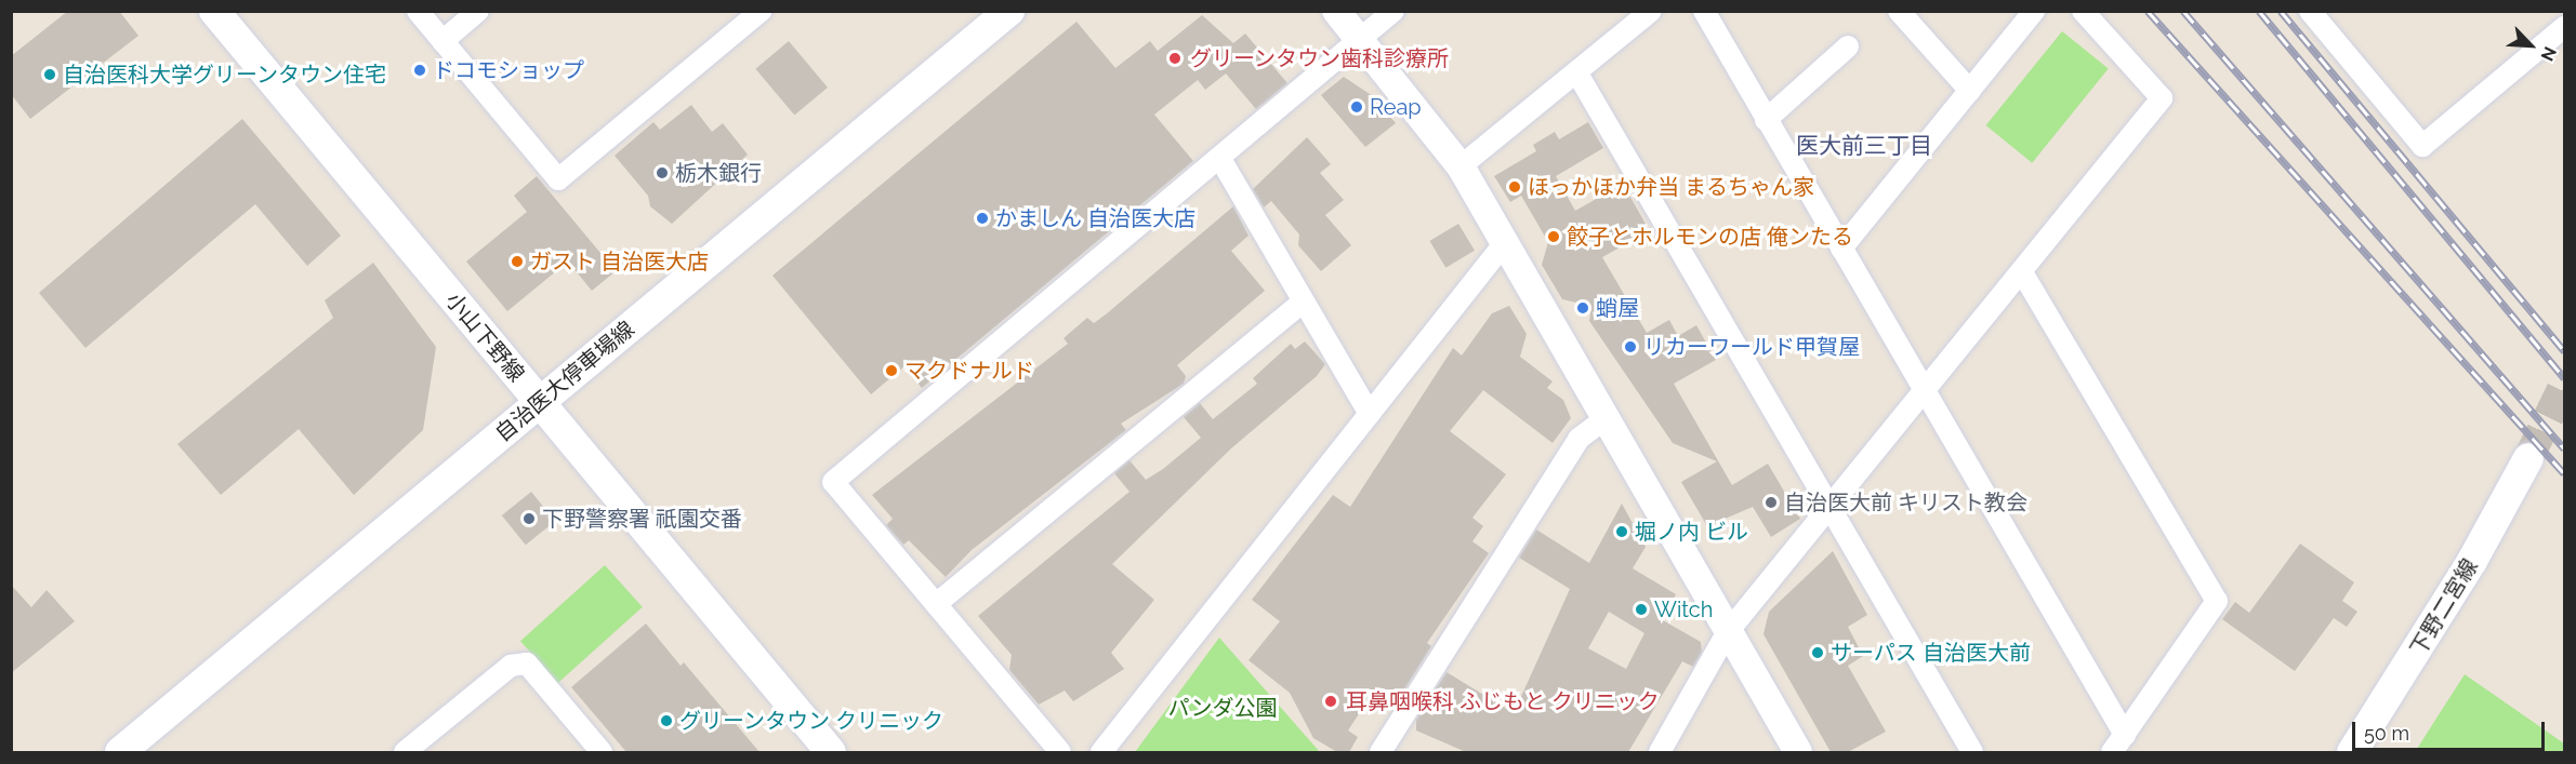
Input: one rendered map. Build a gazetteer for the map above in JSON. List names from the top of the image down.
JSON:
{
  "streets": {
    "main road": ["小山下野線", "自治医大停車場線", "下野二宮線"]
  },
  "crossings": [
    ["小山下野線", "自治医大停車場線"]
  ],
  "districts": ["医大前三丁目"],
  "parks": ["パンダ公園"],
  "places": [
    "グリーンタウン歯科診療所",
    "ドコモショップ",
    "自治医科大学グリーンタウン住宅",
    "Reap",
    "栃木銀行",
    "ほっかほか弁当 まるちゃん家",
    "かましん 自治医大店",
    "餃子とホルモンの店 俺ンたる",
    "ガスト 自治医大店",
    "蛸屋",
    "リカーワールド甲賀屋",
    "マクドナルド",
    "自治医大前 キリスト教会",
    "下野警察署 祇園交番",
    "堀ノ内 ビル",
    "Witch",
    "サーパス 自治医大前",
    "耳鼻咽喉科 ふじもと クリニック",
    "グリーンタウン クリニック"
  ],
  "scale_bar": "50 m",
  "north": "bottom right"
}
